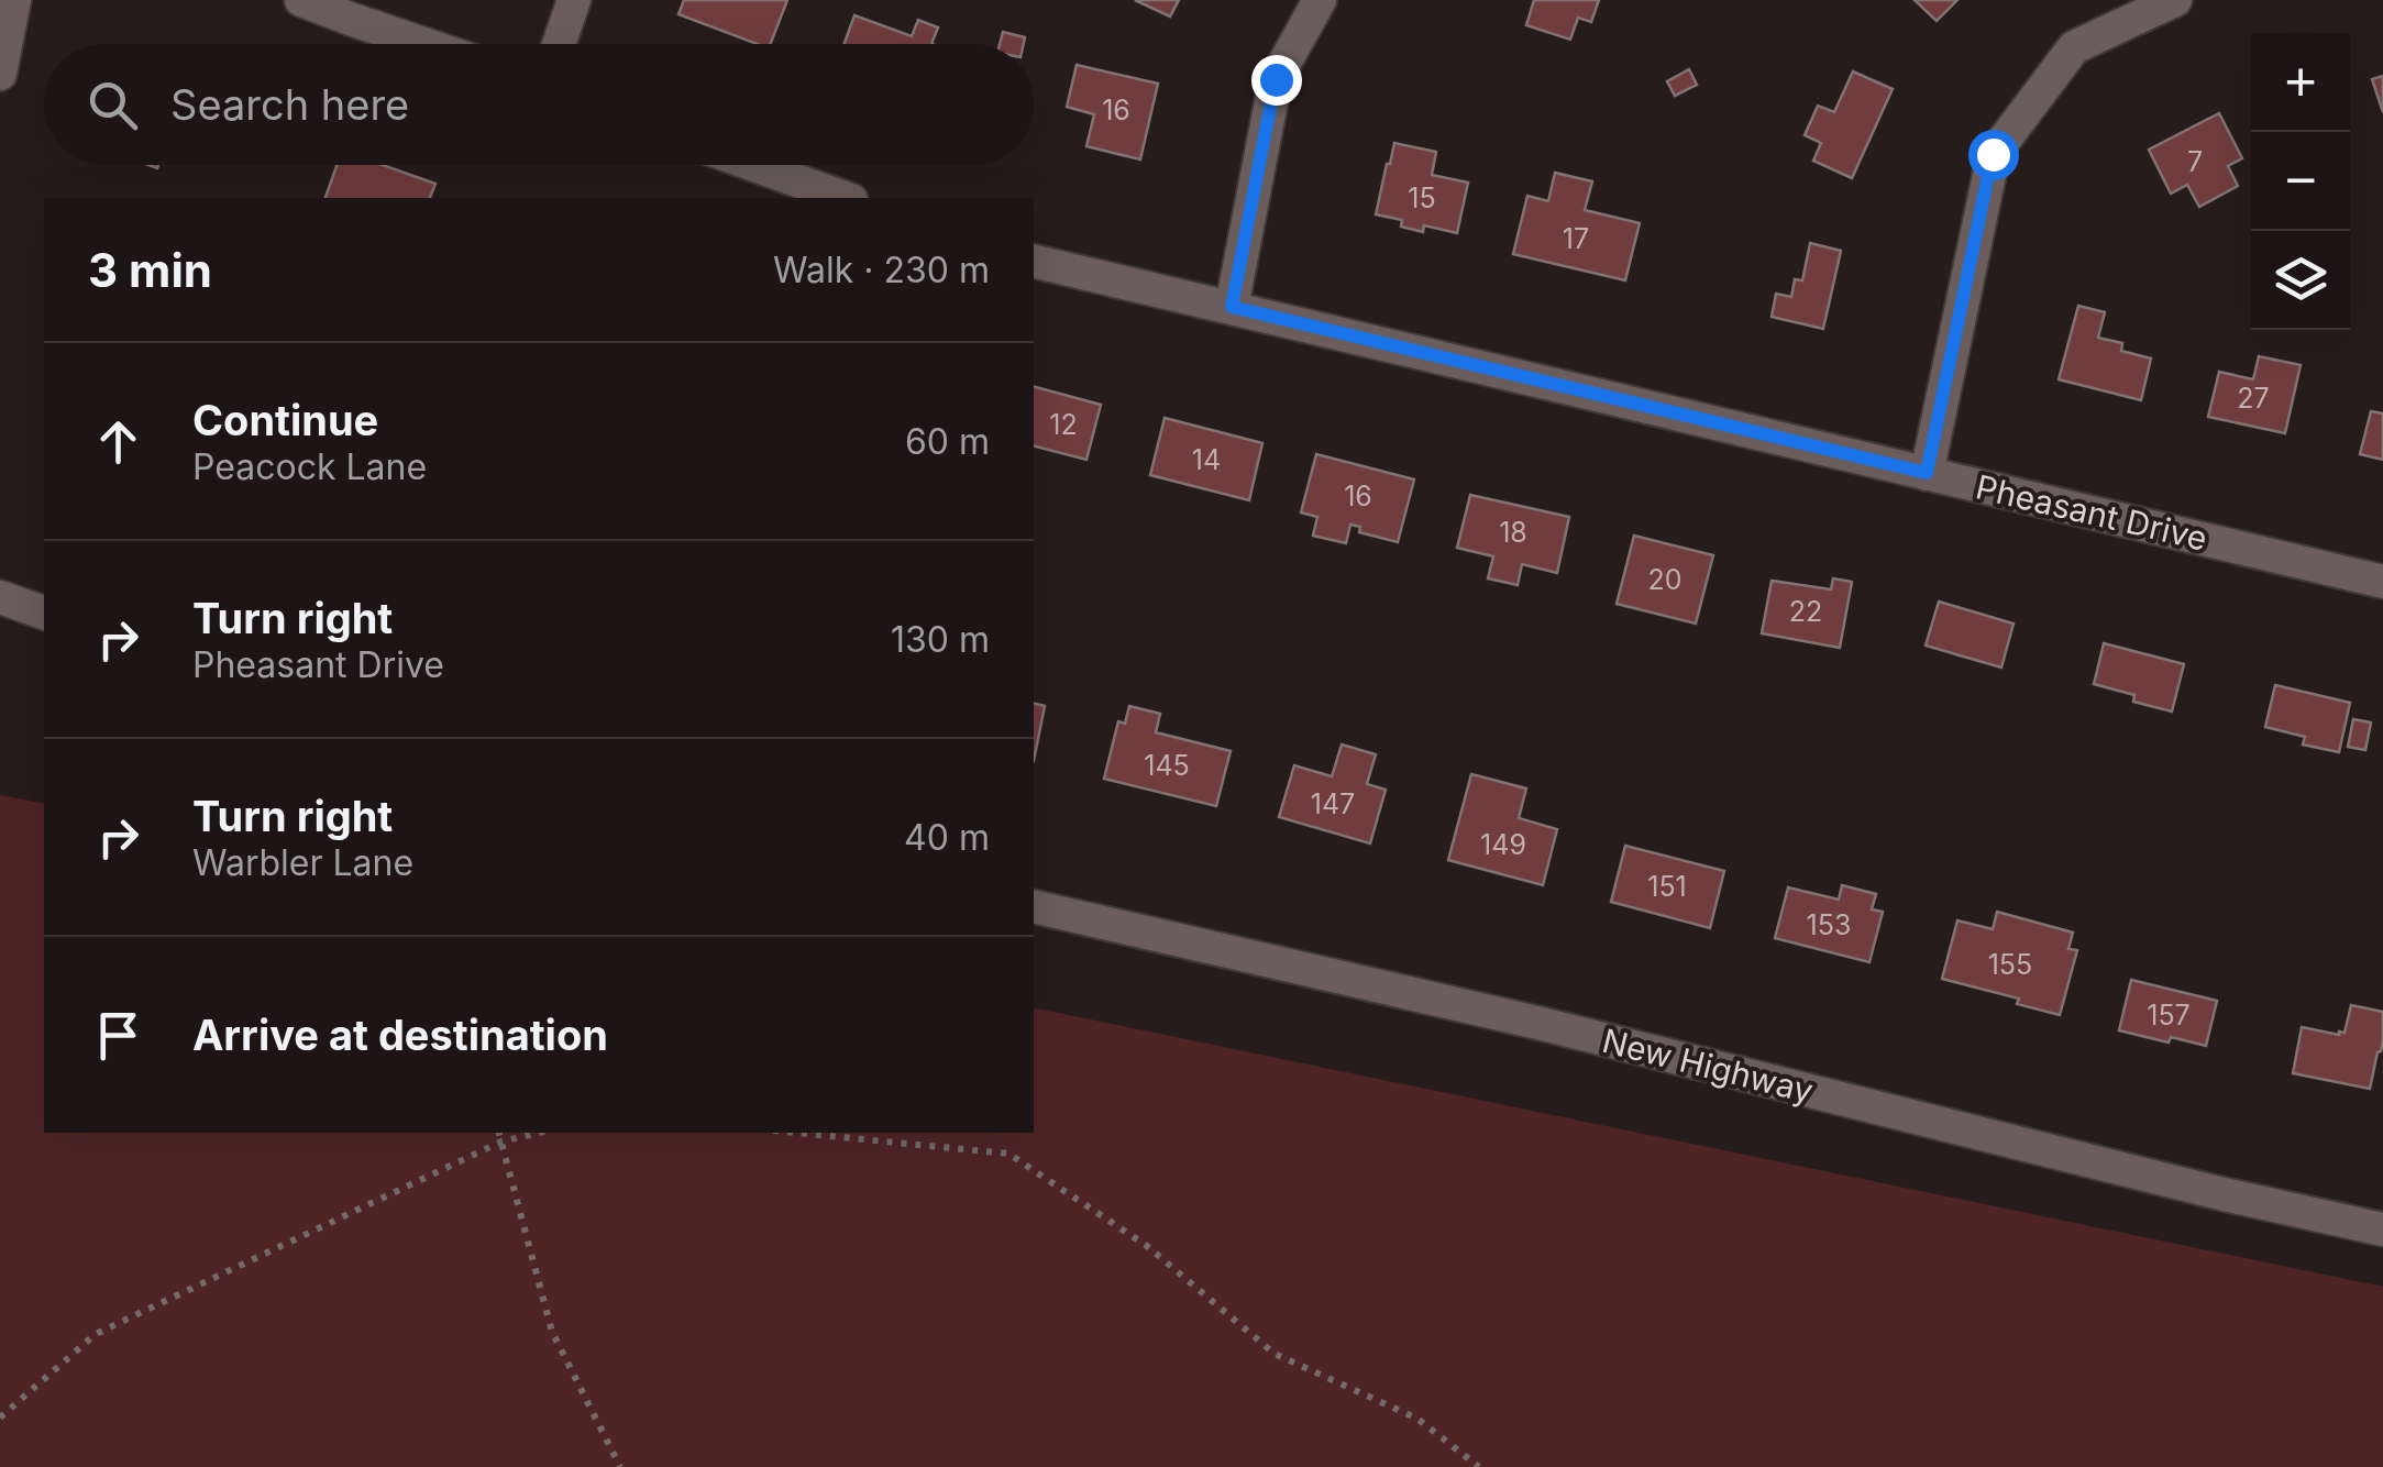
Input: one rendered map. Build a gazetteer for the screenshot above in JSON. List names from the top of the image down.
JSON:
{
  "streets": {
    "street": ["Pheasant Drive", "New Highway"]
  },
  "house_numbers": [
    "16",
    "7",
    "15",
    "17",
    "27",
    "12",
    "14",
    "16",
    "18",
    "20",
    "22",
    "145",
    "147",
    "149",
    "151",
    "153",
    "155",
    "157"
  ],
  "page": {
    "map_buttons": ["+", "−"],
    "search": "Search here",
    "heading": ["3 min", "Walk · 230 m"],
    "list": [
      ["Continue", "Peacock Lane", "60 m"],
      ["Turn right", "Pheasant Drive", "130 m"],
      ["Turn right", "Warbler Lane", "40 m"],
      "Arrive at destination"
    ]
  }
}
